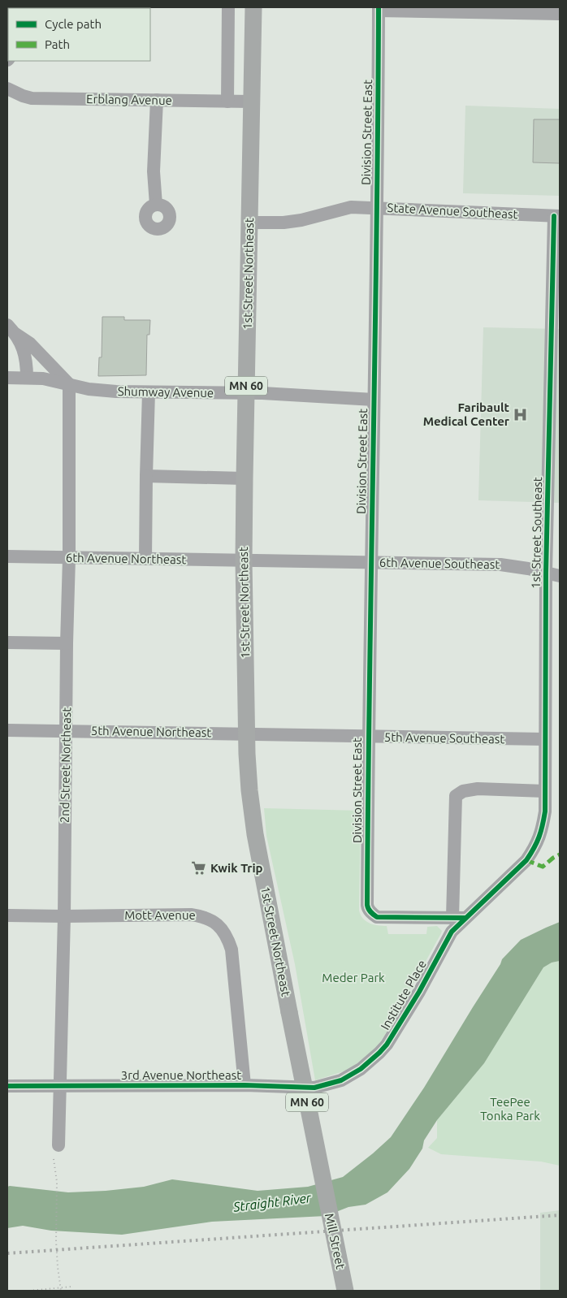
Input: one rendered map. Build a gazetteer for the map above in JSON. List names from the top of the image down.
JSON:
{
  "streets": {
    "main road": ["1st Street Northeast", "MN 60", "Mill Street"],
    "street": [
      "Erblang Avenue",
      "Division Street East",
      "State Avenue Southeast",
      "Shumway Avenue",
      "1st Street Southeast",
      "6th Avenue Northeast",
      "6th Avenue Southeast",
      "5th Avenue Northeast",
      "5th Avenue Southeast",
      "2nd Street Northeast",
      "Mott Avenue",
      "Institute Place",
      "3rd Avenue Northeast"
    ]
  },
  "crossings": [
    ["Erblang Avenue", "1st Street Northeast"],
    ["Division Street East", "State Avenue Southeast"],
    ["Division Street East", "Shumway Avenue"],
    ["Division Street East", "6th Avenue Southeast"],
    ["Division Street East", "5th Avenue Southeast"],
    ["Division Street East", "Institute Place"],
    ["State Avenue Southeast", "1st Street Northeast"],
    ["State Avenue Southeast", "1st Street Southeast"],
    ["1st Street Northeast", "Shumway Avenue"],
    ["1st Street Northeast", "6th Avenue Northeast"],
    ["1st Street Northeast", "6th Avenue Southeast"],
    ["1st Street Northeast", "5th Avenue Northeast"],
    ["1st Street Northeast", "5th Avenue Southeast"],
    ["1st Street Northeast", "Mill Street"],
    ["Shumway Avenue", "2nd Street Northeast"],
    ["1st Street Southeast", "6th Avenue Southeast"],
    ["1st Street Southeast", "5th Avenue Southeast"],
    ["1st Street Southeast", "Institute Place"],
    ["6th Avenue Northeast", "6th Avenue Southeast"],
    ["6th Avenue Northeast", "2nd Street Northeast"],
    ["5th Avenue Northeast", "5th Avenue Southeast"],
    ["5th Avenue Northeast", "2nd Street Northeast"],
    ["2nd Street Northeast", "Mott Avenue"],
    ["2nd Street Northeast", "3rd Avenue Northeast"],
    ["Mott Avenue", "3rd Avenue Northeast"],
    ["Institute Place", "3rd Avenue Northeast"]
  ],
  "water": ["Straight River"],
  "parks": ["Meder Park", "TeePee Tonka Park"],
  "places": {
    "hospital": ["Faribault Medical Center"],
    "supermarket": ["Kwik Trip"]
  },
  "legend": ["Cycle path", "Path"]
}
